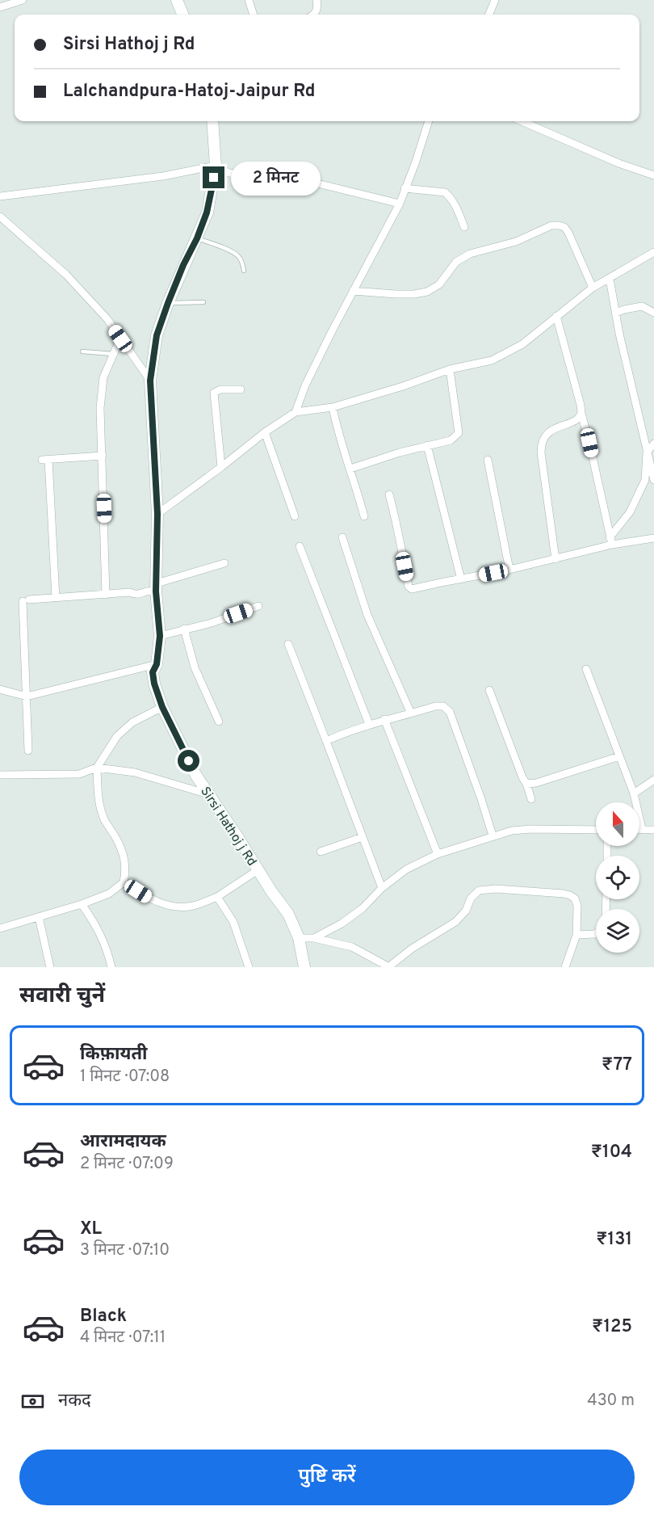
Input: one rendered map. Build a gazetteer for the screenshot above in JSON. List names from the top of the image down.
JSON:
{
  "streets": {
    "street": ["Sirsi Hathoj j Rd"]
  },
  "north": "top",
  "page": {
    "banner": ["Sirsi Hathoj j Rd", "Lalchandpura-Hatoj-Jaipur Rd"],
    "bubble": "2 मिनट",
    "heading": "सवारी चुनें",
    "list": [
      {
        "name": "किफ़ायती",
        "note": "1 मिनट · 07:08",
        "value": "₹77"
      },
      {
        "name": "आरामदायक",
        "note": "2 मिनट · 07:09",
        "value": "₹104"
      },
      {
        "name": "XL",
        "note": "3 मिनट · 07:10",
        "value": "₹131"
      },
      {
        "name": "Black",
        "note": "4 मिनट · 07:11",
        "value": "₹125"
      }
    ],
    "pay": ["नकद", "430 m"],
    "buttons": "पुष्टि करें"
  }
}
